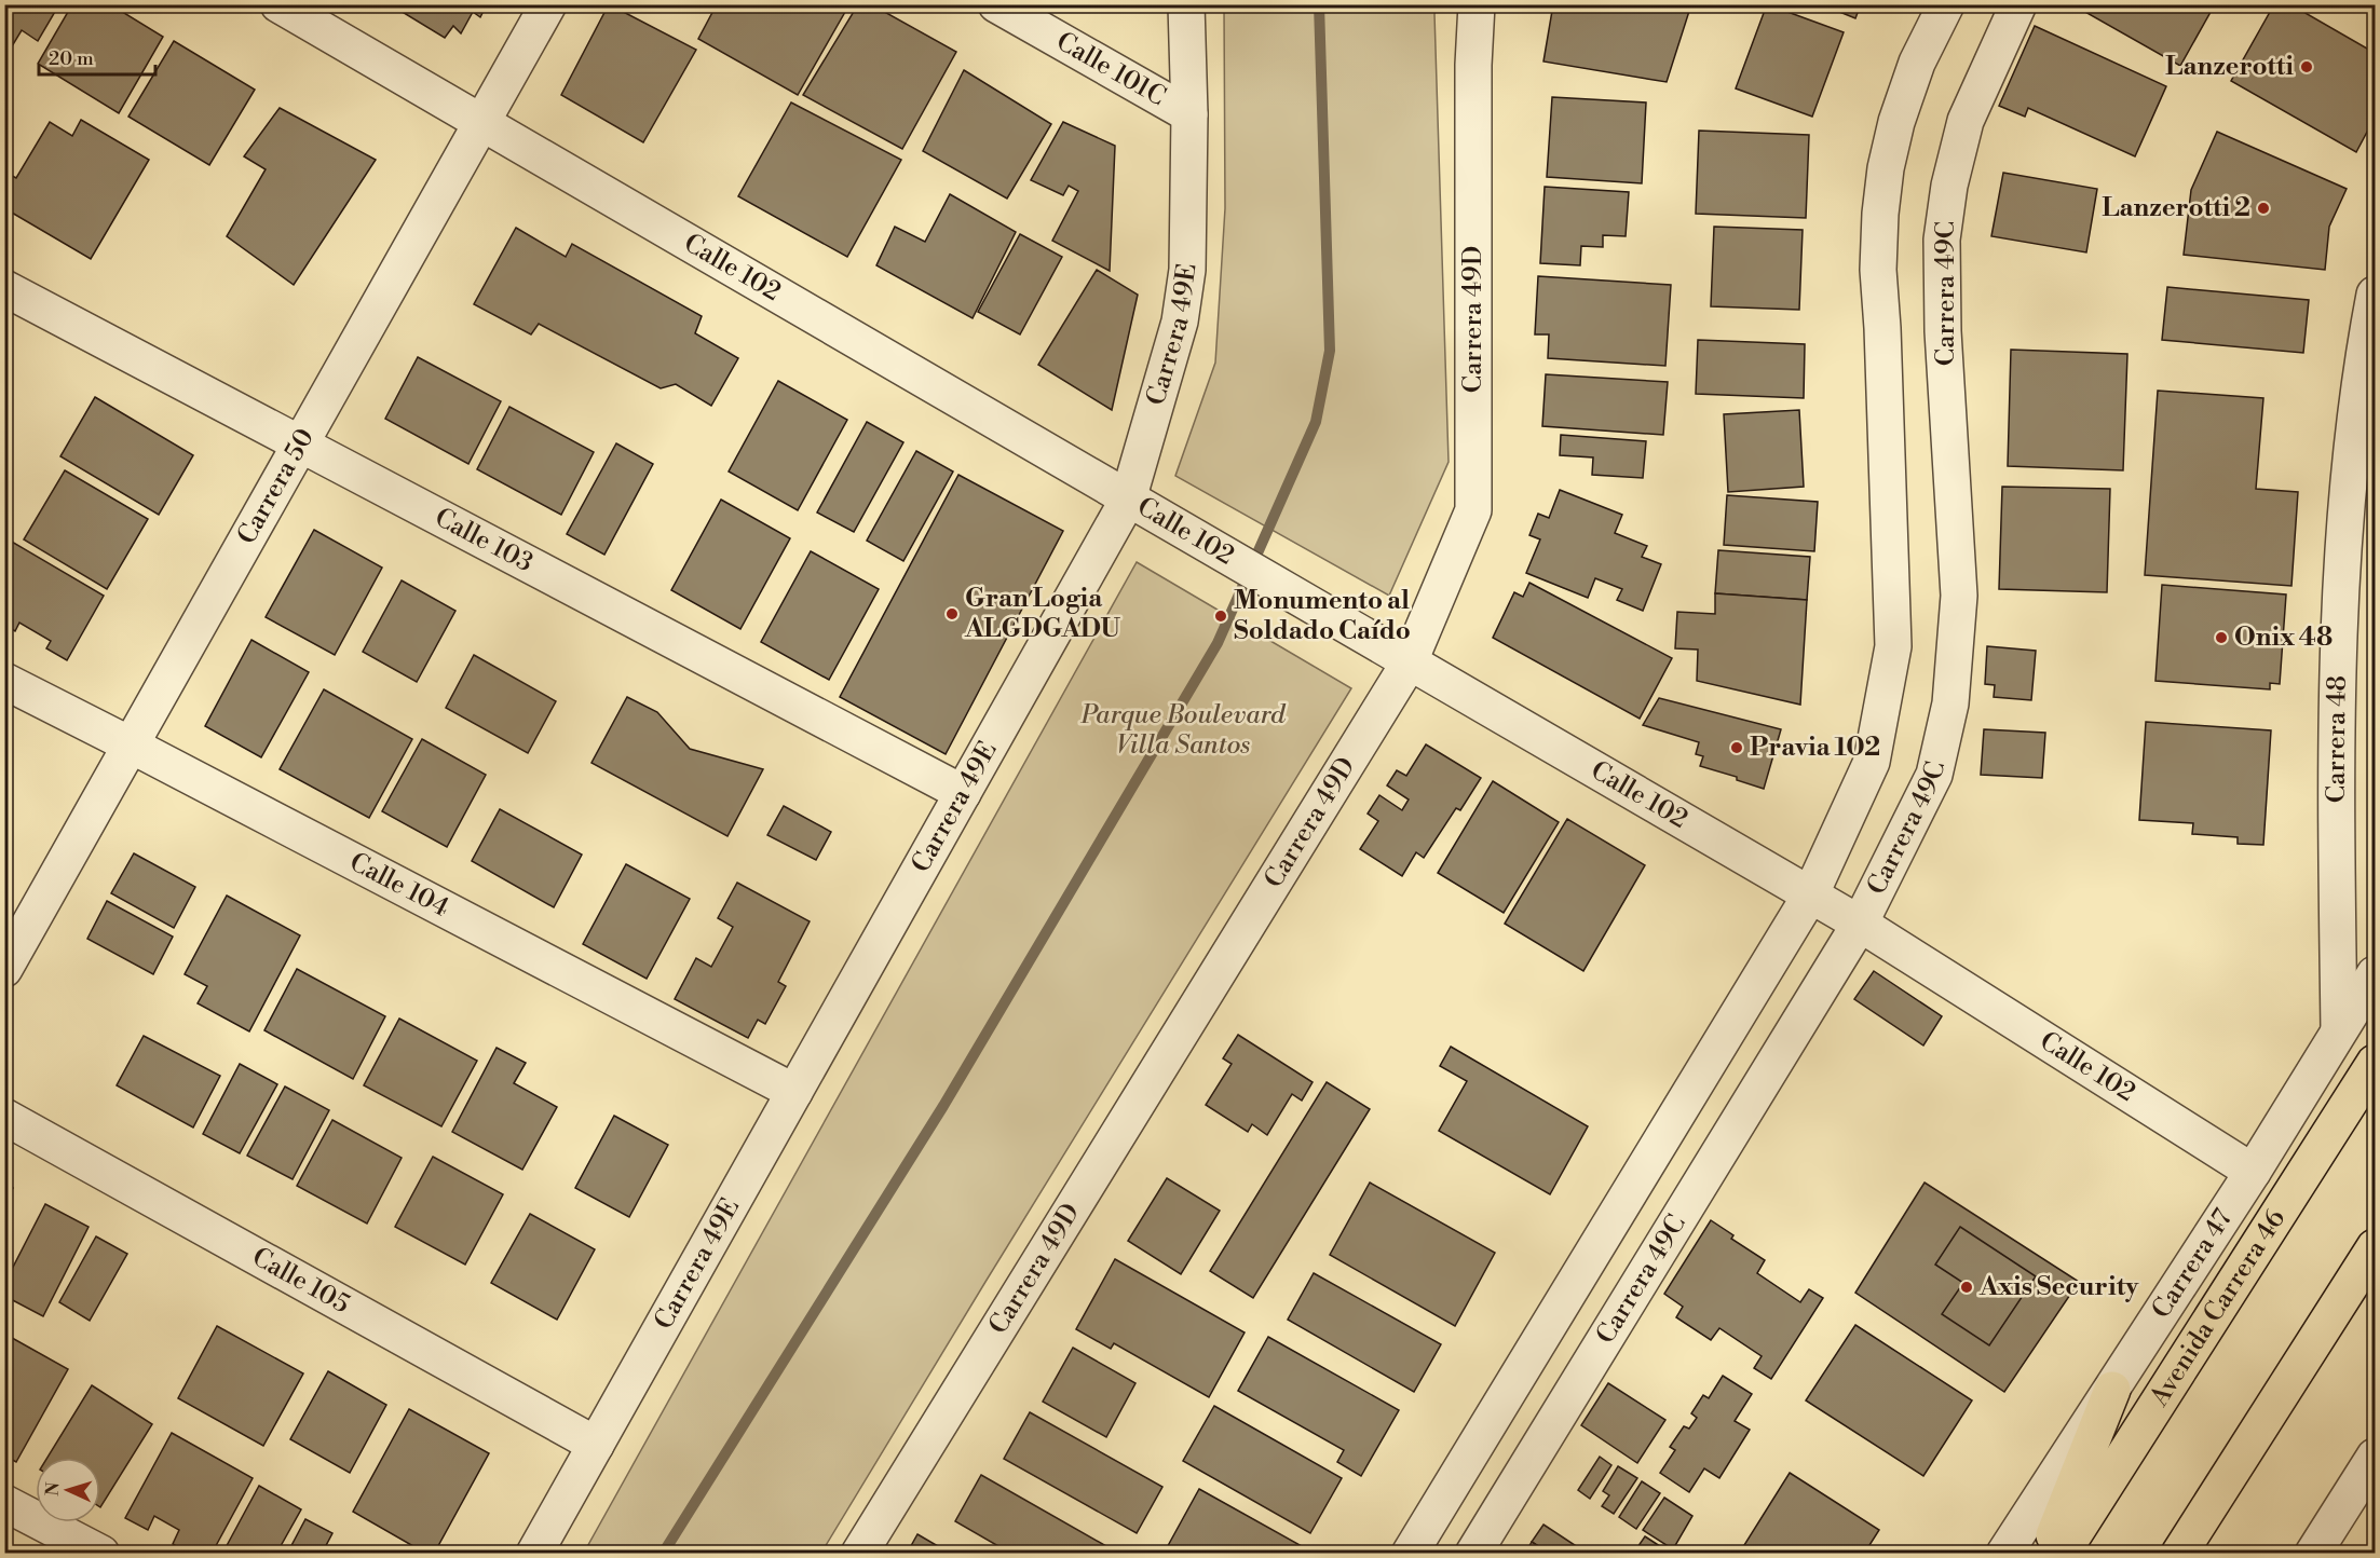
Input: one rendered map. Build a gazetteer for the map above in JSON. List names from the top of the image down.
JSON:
{
  "streets": {
    "main road": ["Avenida Carrera 46"],
    "street": [
      "Calle 101C",
      "Calle 102",
      "Carrera 49C",
      "Carrera 49D",
      "Carrera 49E",
      "Carrera 50",
      "Calle 103",
      "Carrera 48",
      "Calle 104",
      "Carrera 47",
      "Calle 105"
    ]
  },
  "crossings": [
    ["Calle 101C", "Carrera 49E"],
    ["Calle 102", "Carrera 49C"],
    ["Calle 102", "Carrera 49D"],
    ["Calle 102", "Carrera 49E"],
    ["Calle 102", "Carrera 50"],
    ["Calle 102", "Carrera 47"],
    ["Carrera 49E", "Calle 103"],
    ["Carrera 49E", "Calle 104"],
    ["Carrera 49E", "Calle 105"],
    ["Carrera 50", "Calle 103"],
    ["Carrera 50", "Calle 104"],
    ["Carrera 48", "Carrera 47"]
  ],
  "parks": ["Parque Boulevard Villa Santos"],
  "places": [
    "Lanzerotti",
    "Lanzerotti 2",
    "Gran Logia ALGDGADU",
    "Monumento al Soldado Caído",
    "Onix 48",
    "Pravia 102",
    "Axis Security"
  ],
  "scale_bar": "20 m",
  "north": "left"
}
